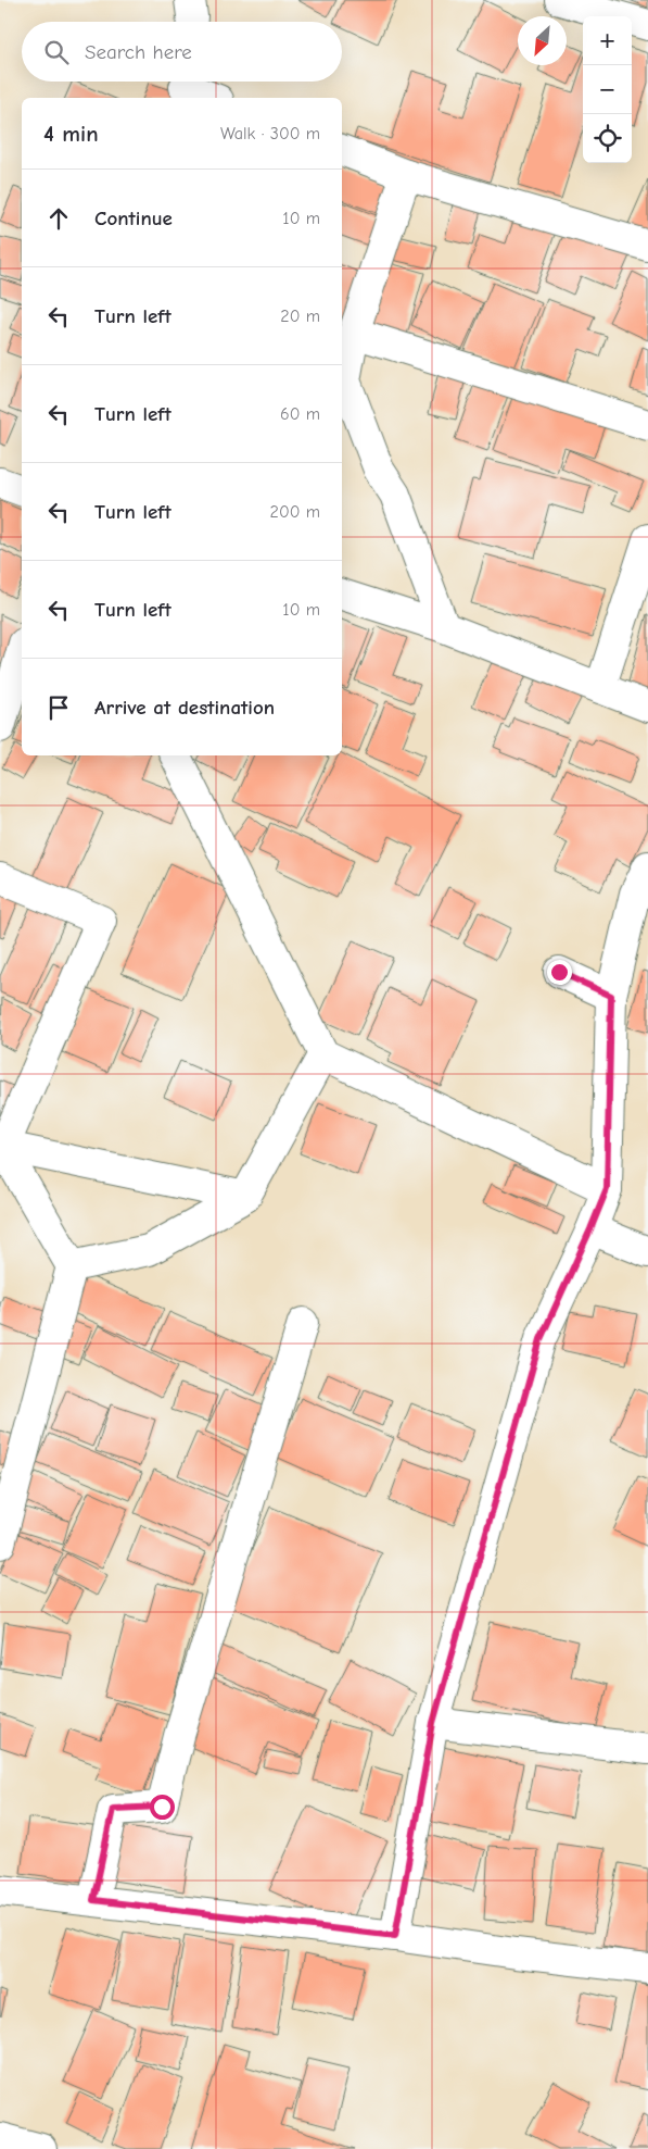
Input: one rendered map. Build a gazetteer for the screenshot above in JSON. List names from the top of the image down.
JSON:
{
  "north": "bottom left",
  "page": {
    "map_buttons": ["+", "−"],
    "search": "Search here",
    "heading": ["4 min", "Walk · 300 m"],
    "list": [
      ["Continue", "10 m"],
      ["Turn left", "20 m"],
      ["Turn left", "60 m"],
      ["Turn left", "200 m"],
      ["Turn left", "10 m"],
      "Arrive at destination"
    ]
  }
}
